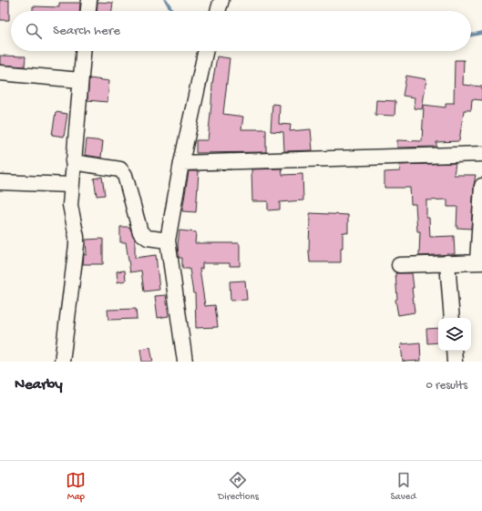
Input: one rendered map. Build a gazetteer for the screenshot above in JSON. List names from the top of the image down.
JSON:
{
  "page": {
    "search": "Search here",
    "heading": ["Nearby", "0 results"],
    "nav": ["Map", "Directions", "Saved"]
  }
}
